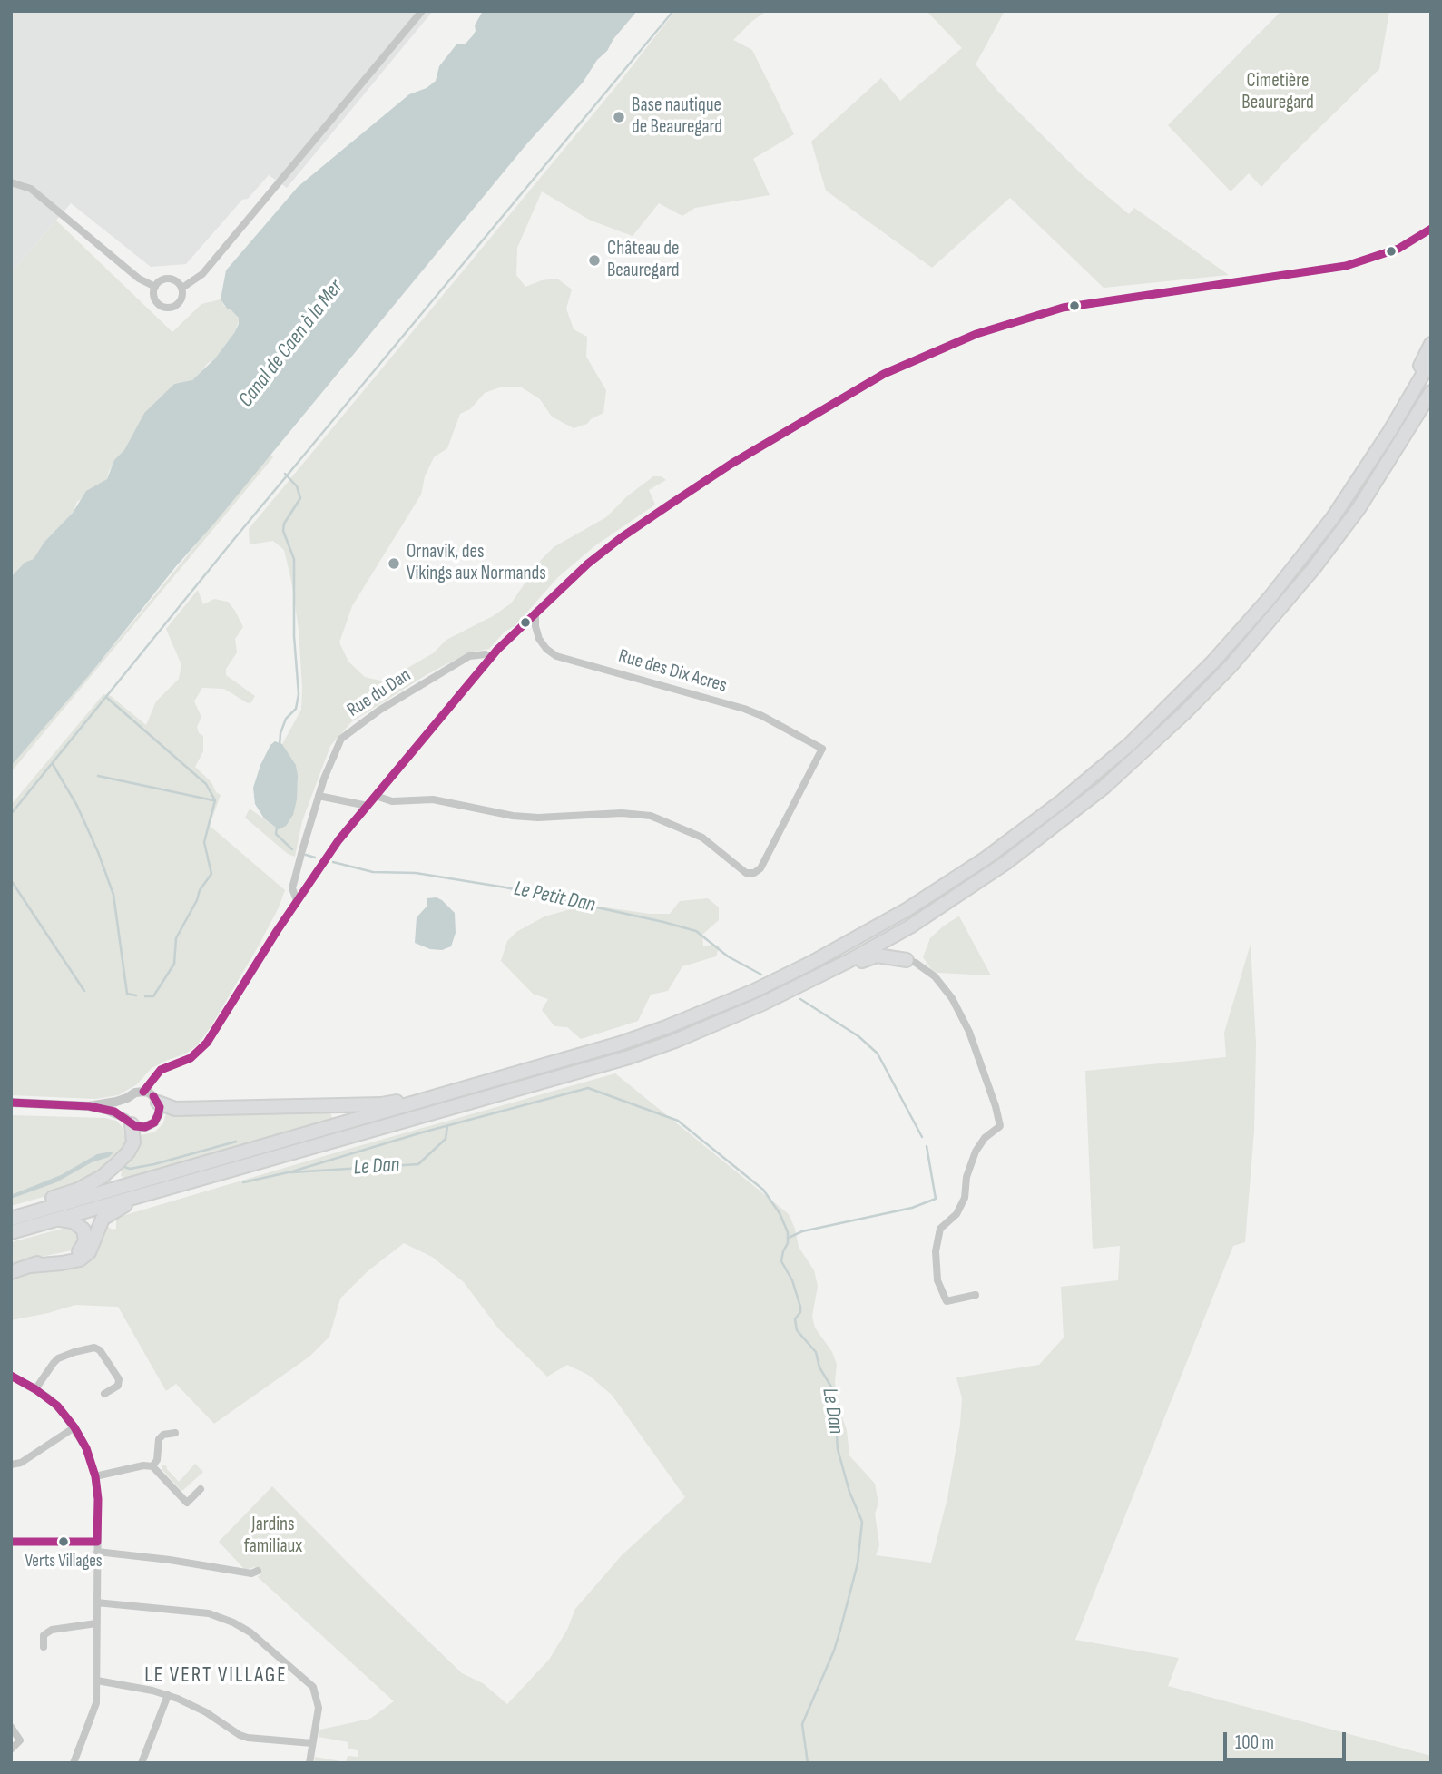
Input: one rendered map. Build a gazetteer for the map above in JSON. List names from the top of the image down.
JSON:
{
  "streets": {
    "street": ["Rue des Dix Acres", "Rue du Dan"]
  },
  "districts": ["LE VERT VILLAGE"],
  "water": ["Canal de Caen à la Mer", "Le Petit Dan", "Le Dan"],
  "parks": ["Cimetière Beauregard", "Jardins familiaux"],
  "places": [
    "Base nautique de Beauregard",
    "Château de Beauregard",
    "Ornavik, des Vikings aux Normands",
    "Verts Villages"
  ],
  "scale_bar": "100 m"
}
